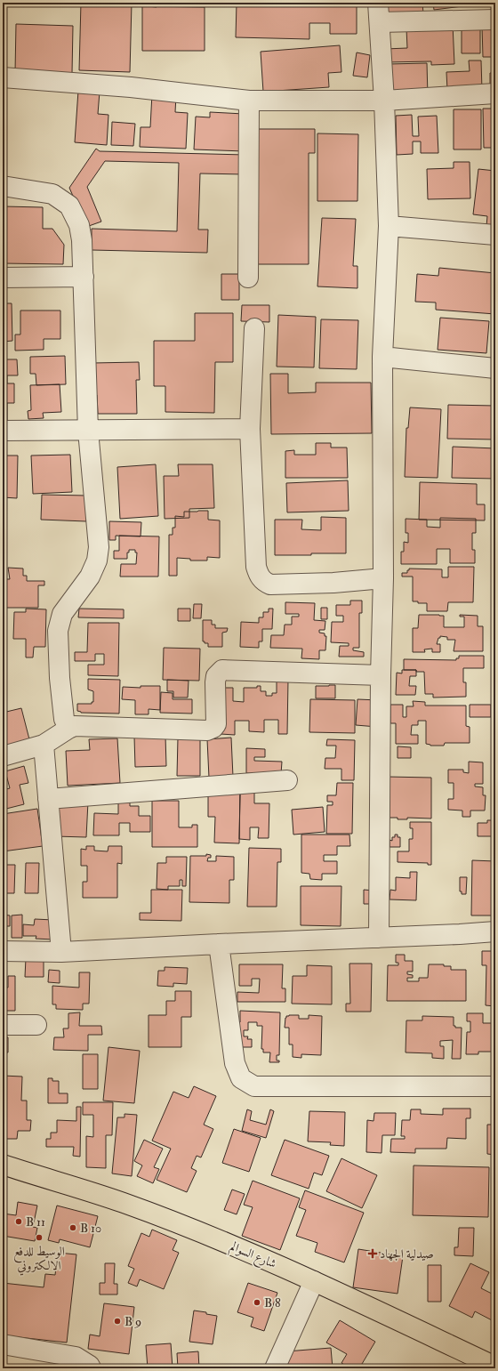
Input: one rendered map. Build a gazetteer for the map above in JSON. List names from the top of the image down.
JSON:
{
  "streets": {
    "main road": ["شارع السوالم"]
  },
  "places": {
    "other": [
      "B 11",
      "B 10",
      "الوسيط للدفع الالكتروني",
      "B 8",
      "B 9"
    ],
    "health": ["صيدلية الجهاد"]
  }
}
